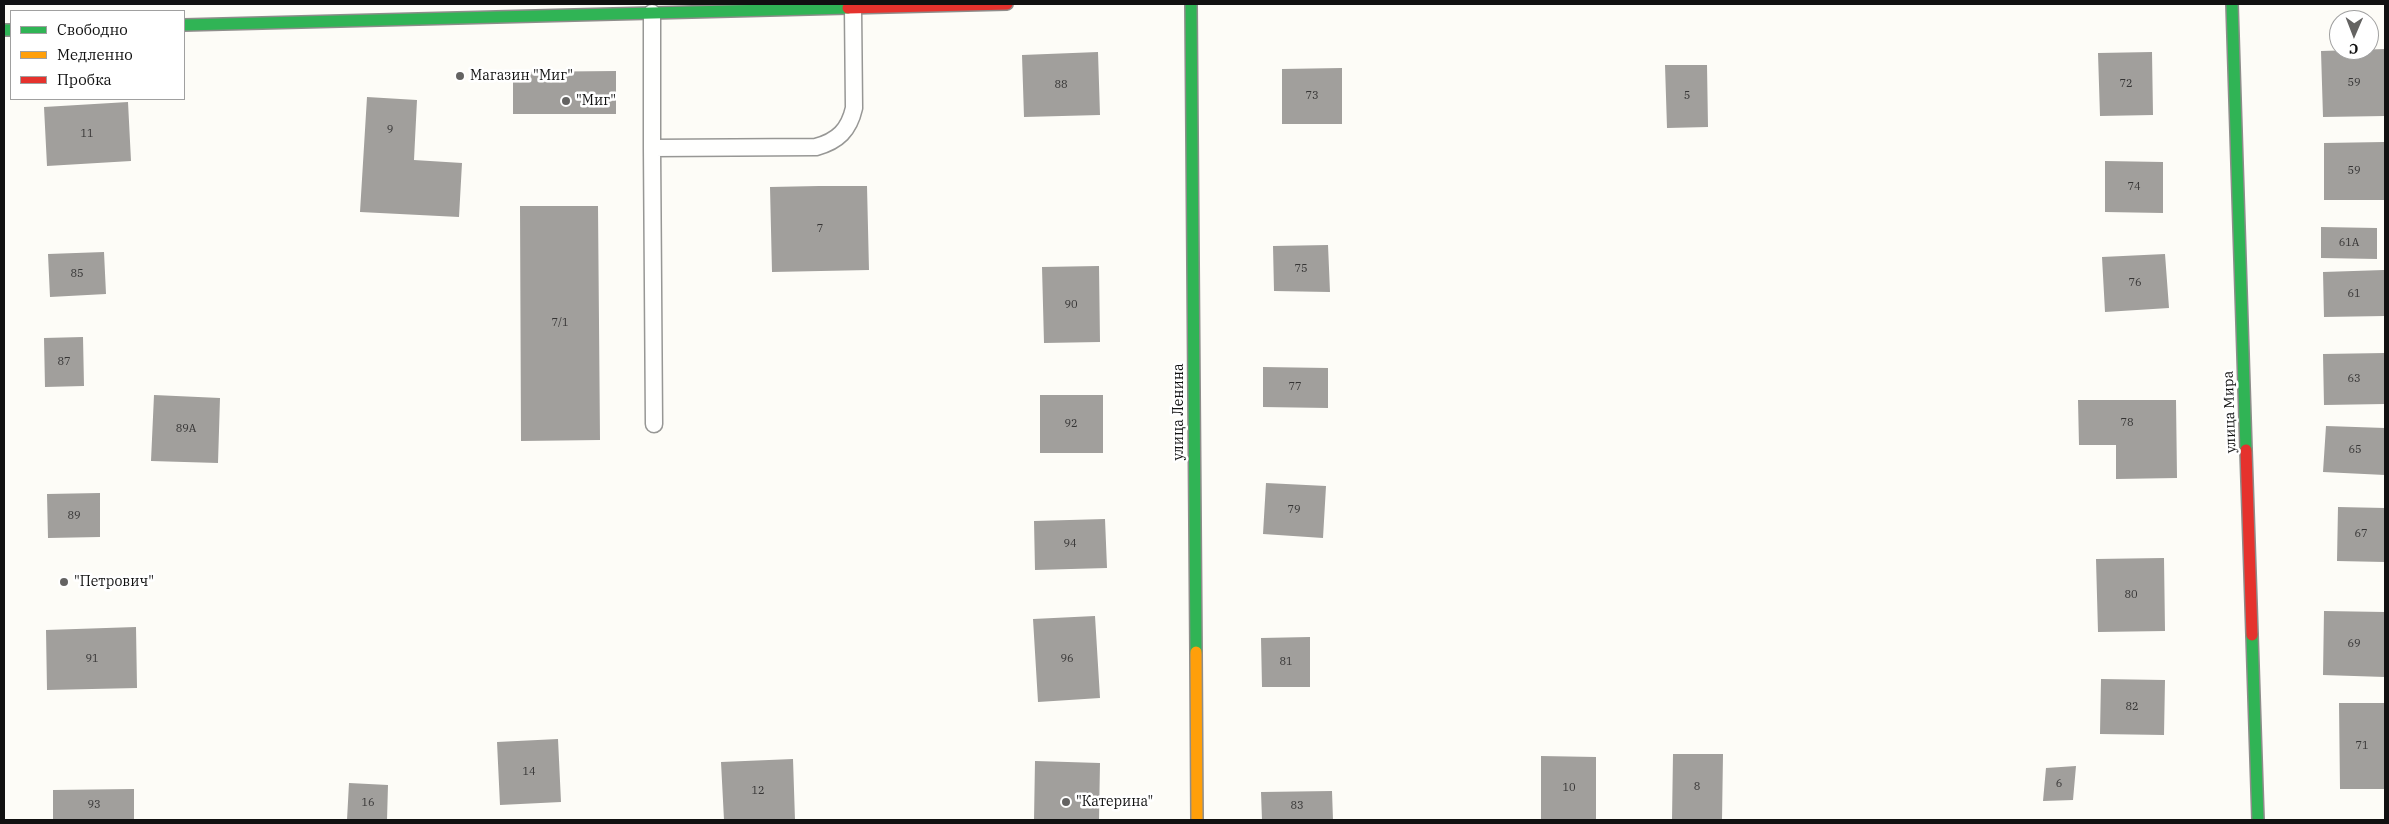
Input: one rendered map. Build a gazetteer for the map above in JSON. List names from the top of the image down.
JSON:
{
  "streets": {
    "street": ["улица Ленина", "улица Мира"]
  },
  "places": [
    "Магазин \"Миг\"",
    "\"Миг\"",
    "\"Петрович\"",
    "\"Катерина\""
  ],
  "house_numbers": [
    "59",
    "72",
    "88",
    "73",
    "5",
    "9",
    "11",
    "59",
    "74",
    "7",
    "61А",
    "75",
    "85",
    "76",
    "61",
    "90",
    "7/1",
    "87",
    "63",
    "77",
    "78",
    "92",
    "89А",
    "65",
    "79",
    "89",
    "67",
    "94",
    "80",
    "69",
    "91",
    "96",
    "81",
    "82",
    "71",
    "14",
    "6",
    "8",
    "10",
    "12",
    "16",
    "93",
    "83"
  ],
  "legend": ["Свободно", "Медленно", "Пробка"],
  "north": "bottom"
}
